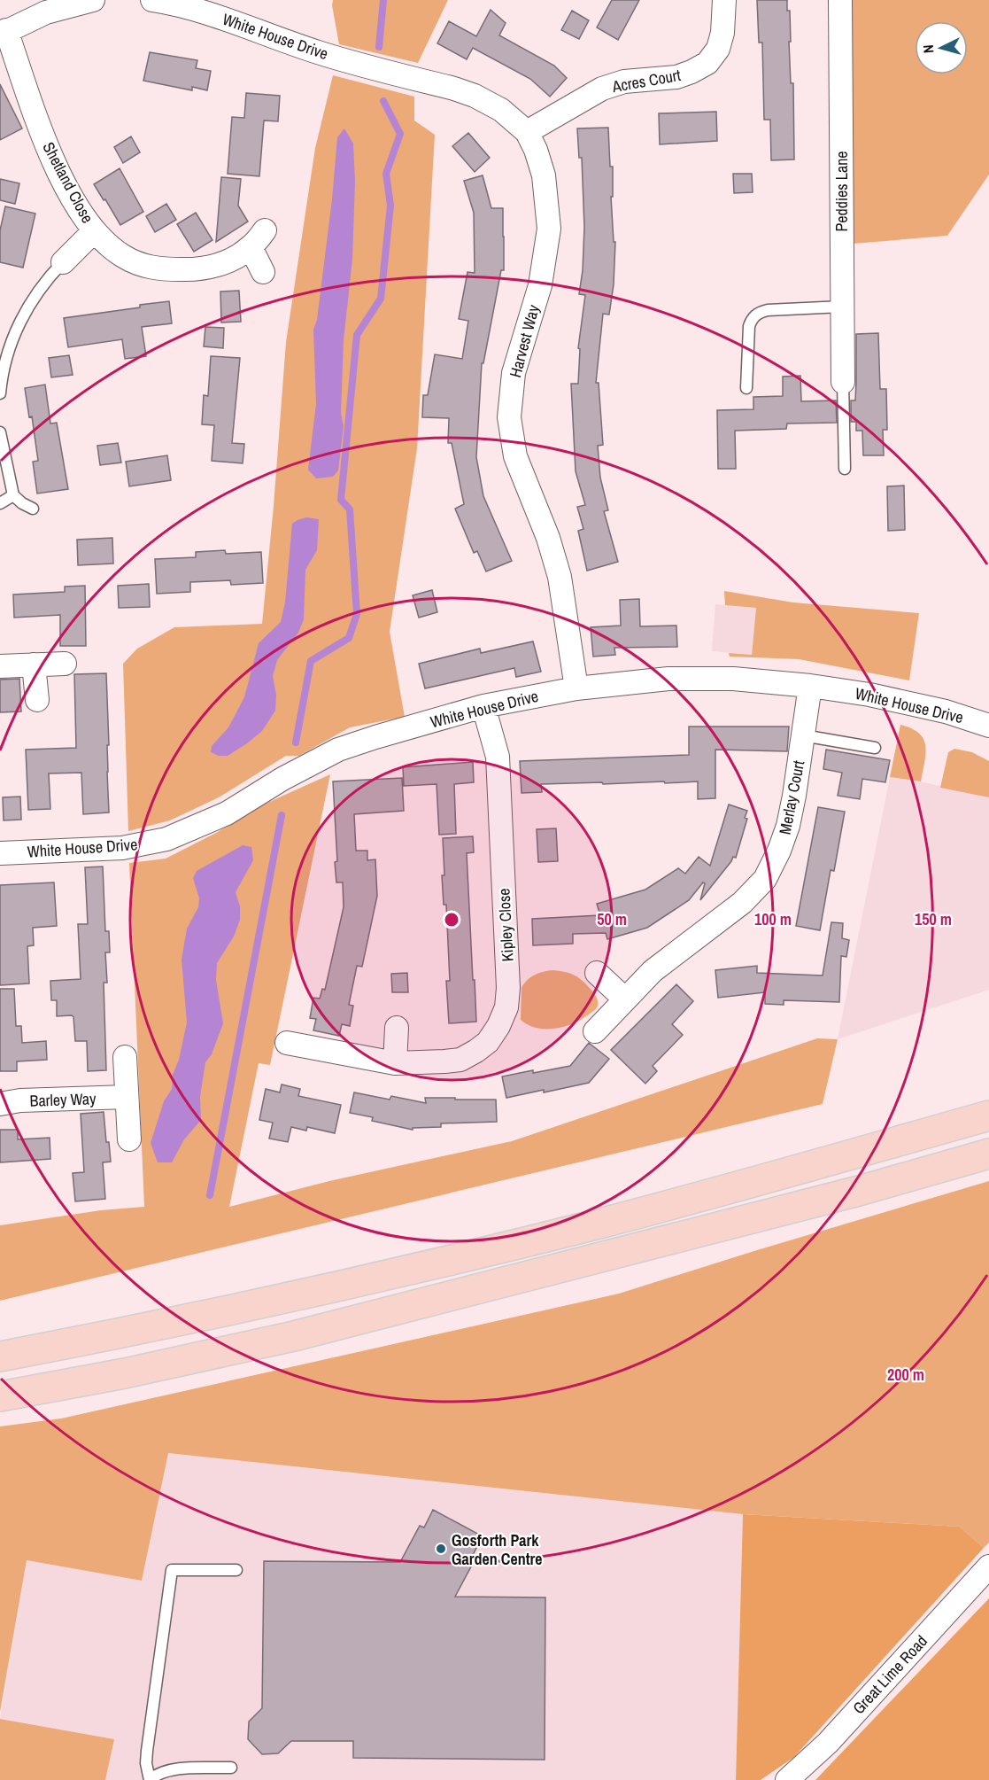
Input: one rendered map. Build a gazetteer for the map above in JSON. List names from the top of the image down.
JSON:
{
  "streets": {
    "street": [
      "White House Drive",
      "Acres Court",
      "Shetland Close",
      "Peddies Lane",
      "Harvest Way",
      "Merlay Court",
      "Kipley Close",
      "Barley Way",
      "Great Lime Road"
    ]
  },
  "crossings": [
    ["White House Drive", "Harvest Way"],
    ["White House Drive", "Merlay Court"],
    ["White House Drive", "Kipley Close"],
    ["Acres Court", "Harvest Way"]
  ],
  "places": ["Gosforth Park Garden Centre"],
  "north": "left",
  "rings": [
    "50 m",
    "100 m",
    "150 m",
    "200 m"
  ]
}
